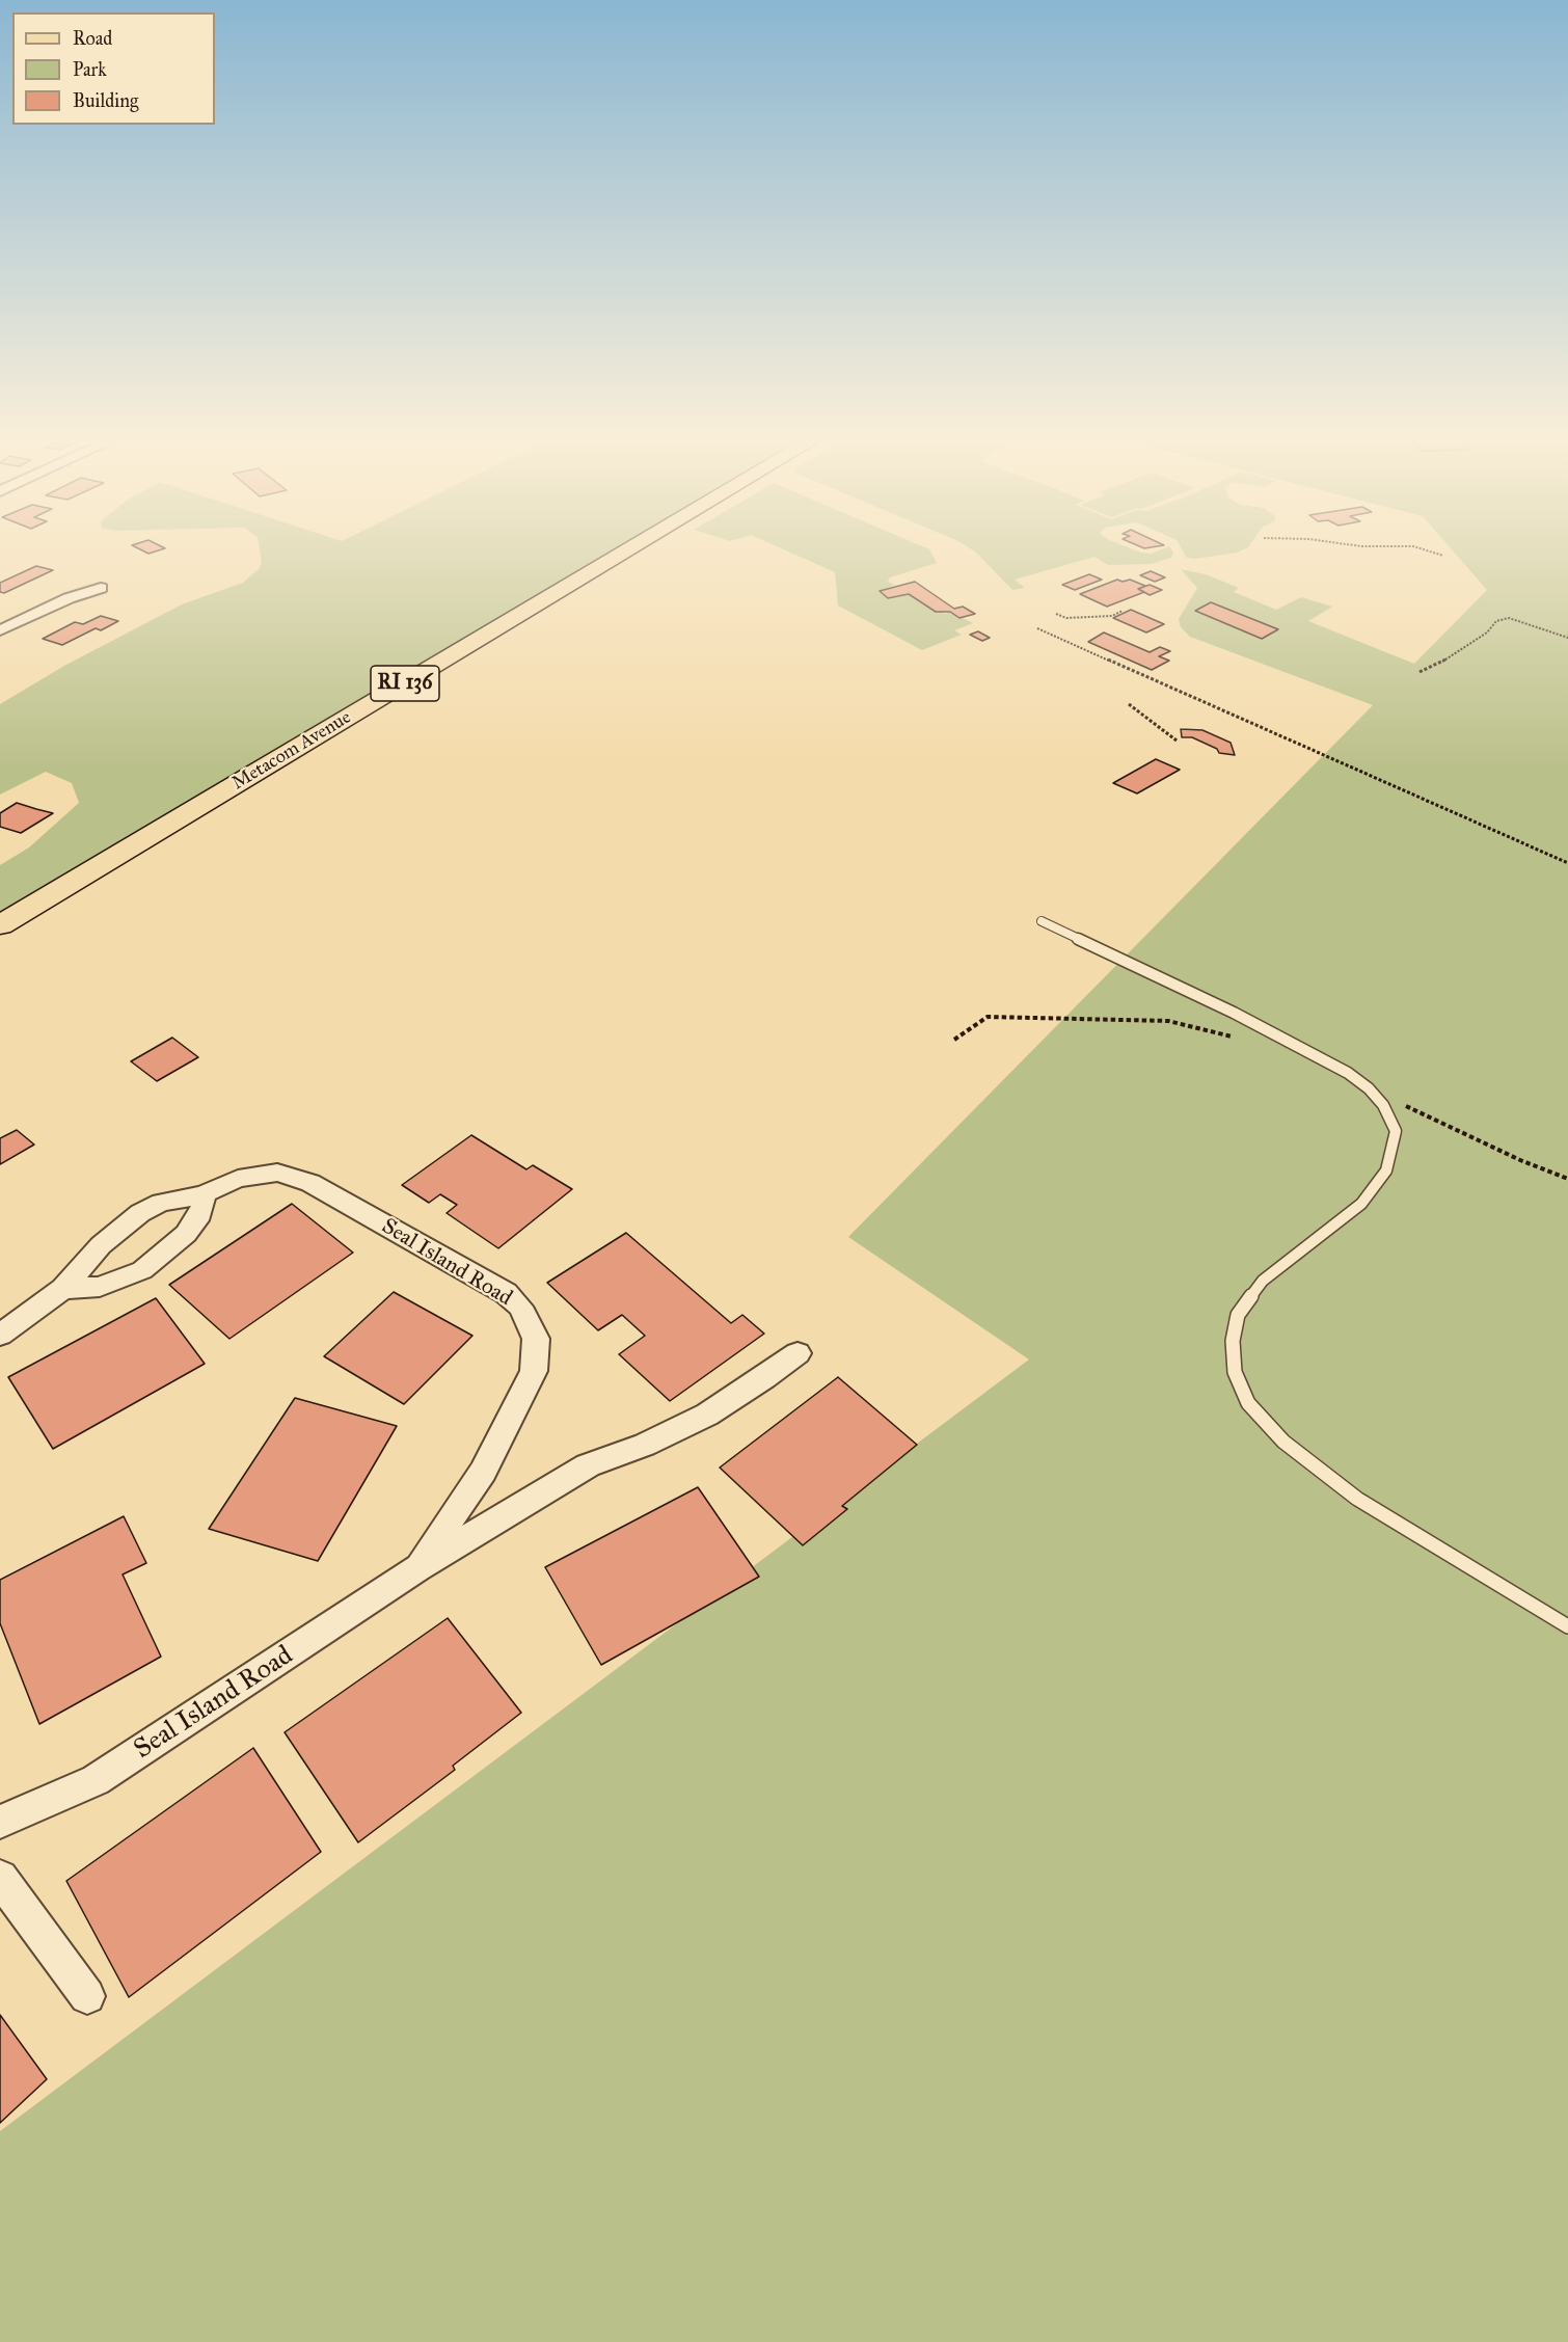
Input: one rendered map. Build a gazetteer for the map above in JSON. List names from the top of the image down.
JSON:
{
  "streets": {
    "main road": ["RI 136", "Metacom Avenue"],
    "street": ["Seal Island Road"]
  },
  "legend": ["Road", "Park", "Building"]
}
